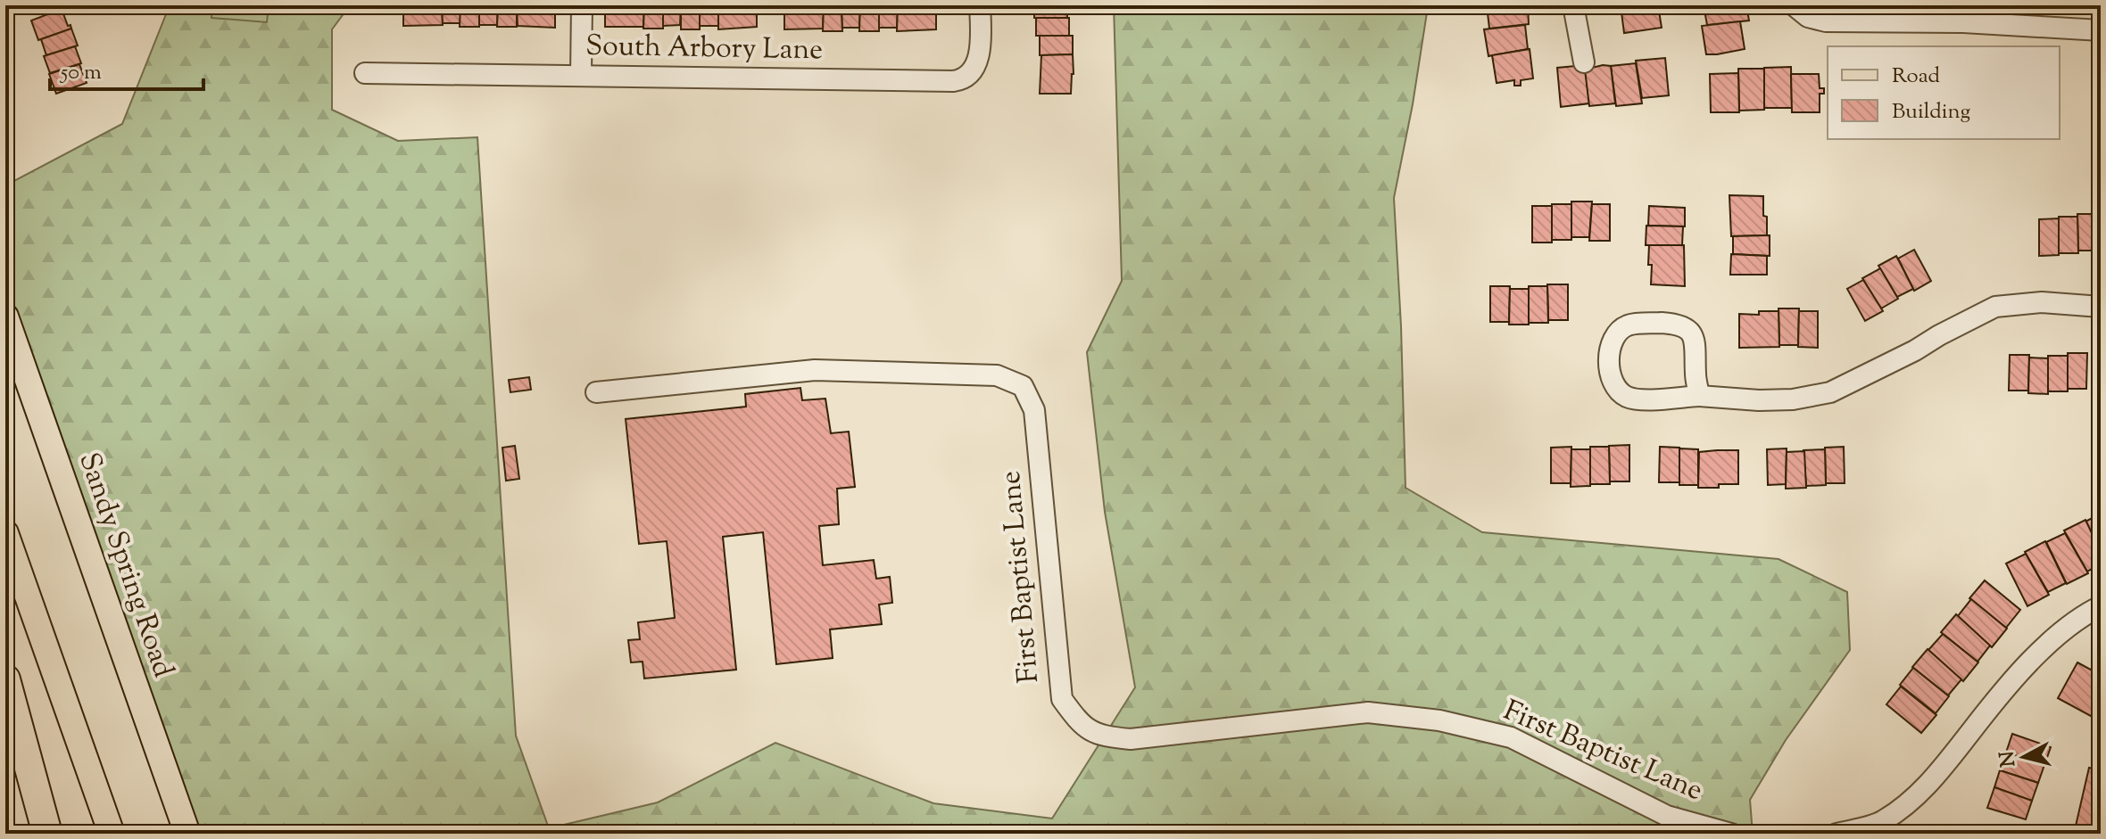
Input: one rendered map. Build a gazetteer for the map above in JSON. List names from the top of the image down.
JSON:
{
  "streets": {
    "main road": ["Sandy Spring Road"],
    "street": ["South Arbory Lane", "First Baptist Lane"]
  },
  "legend": ["Road", "Building"],
  "scale_bar": "50 m",
  "north": "left"
}
